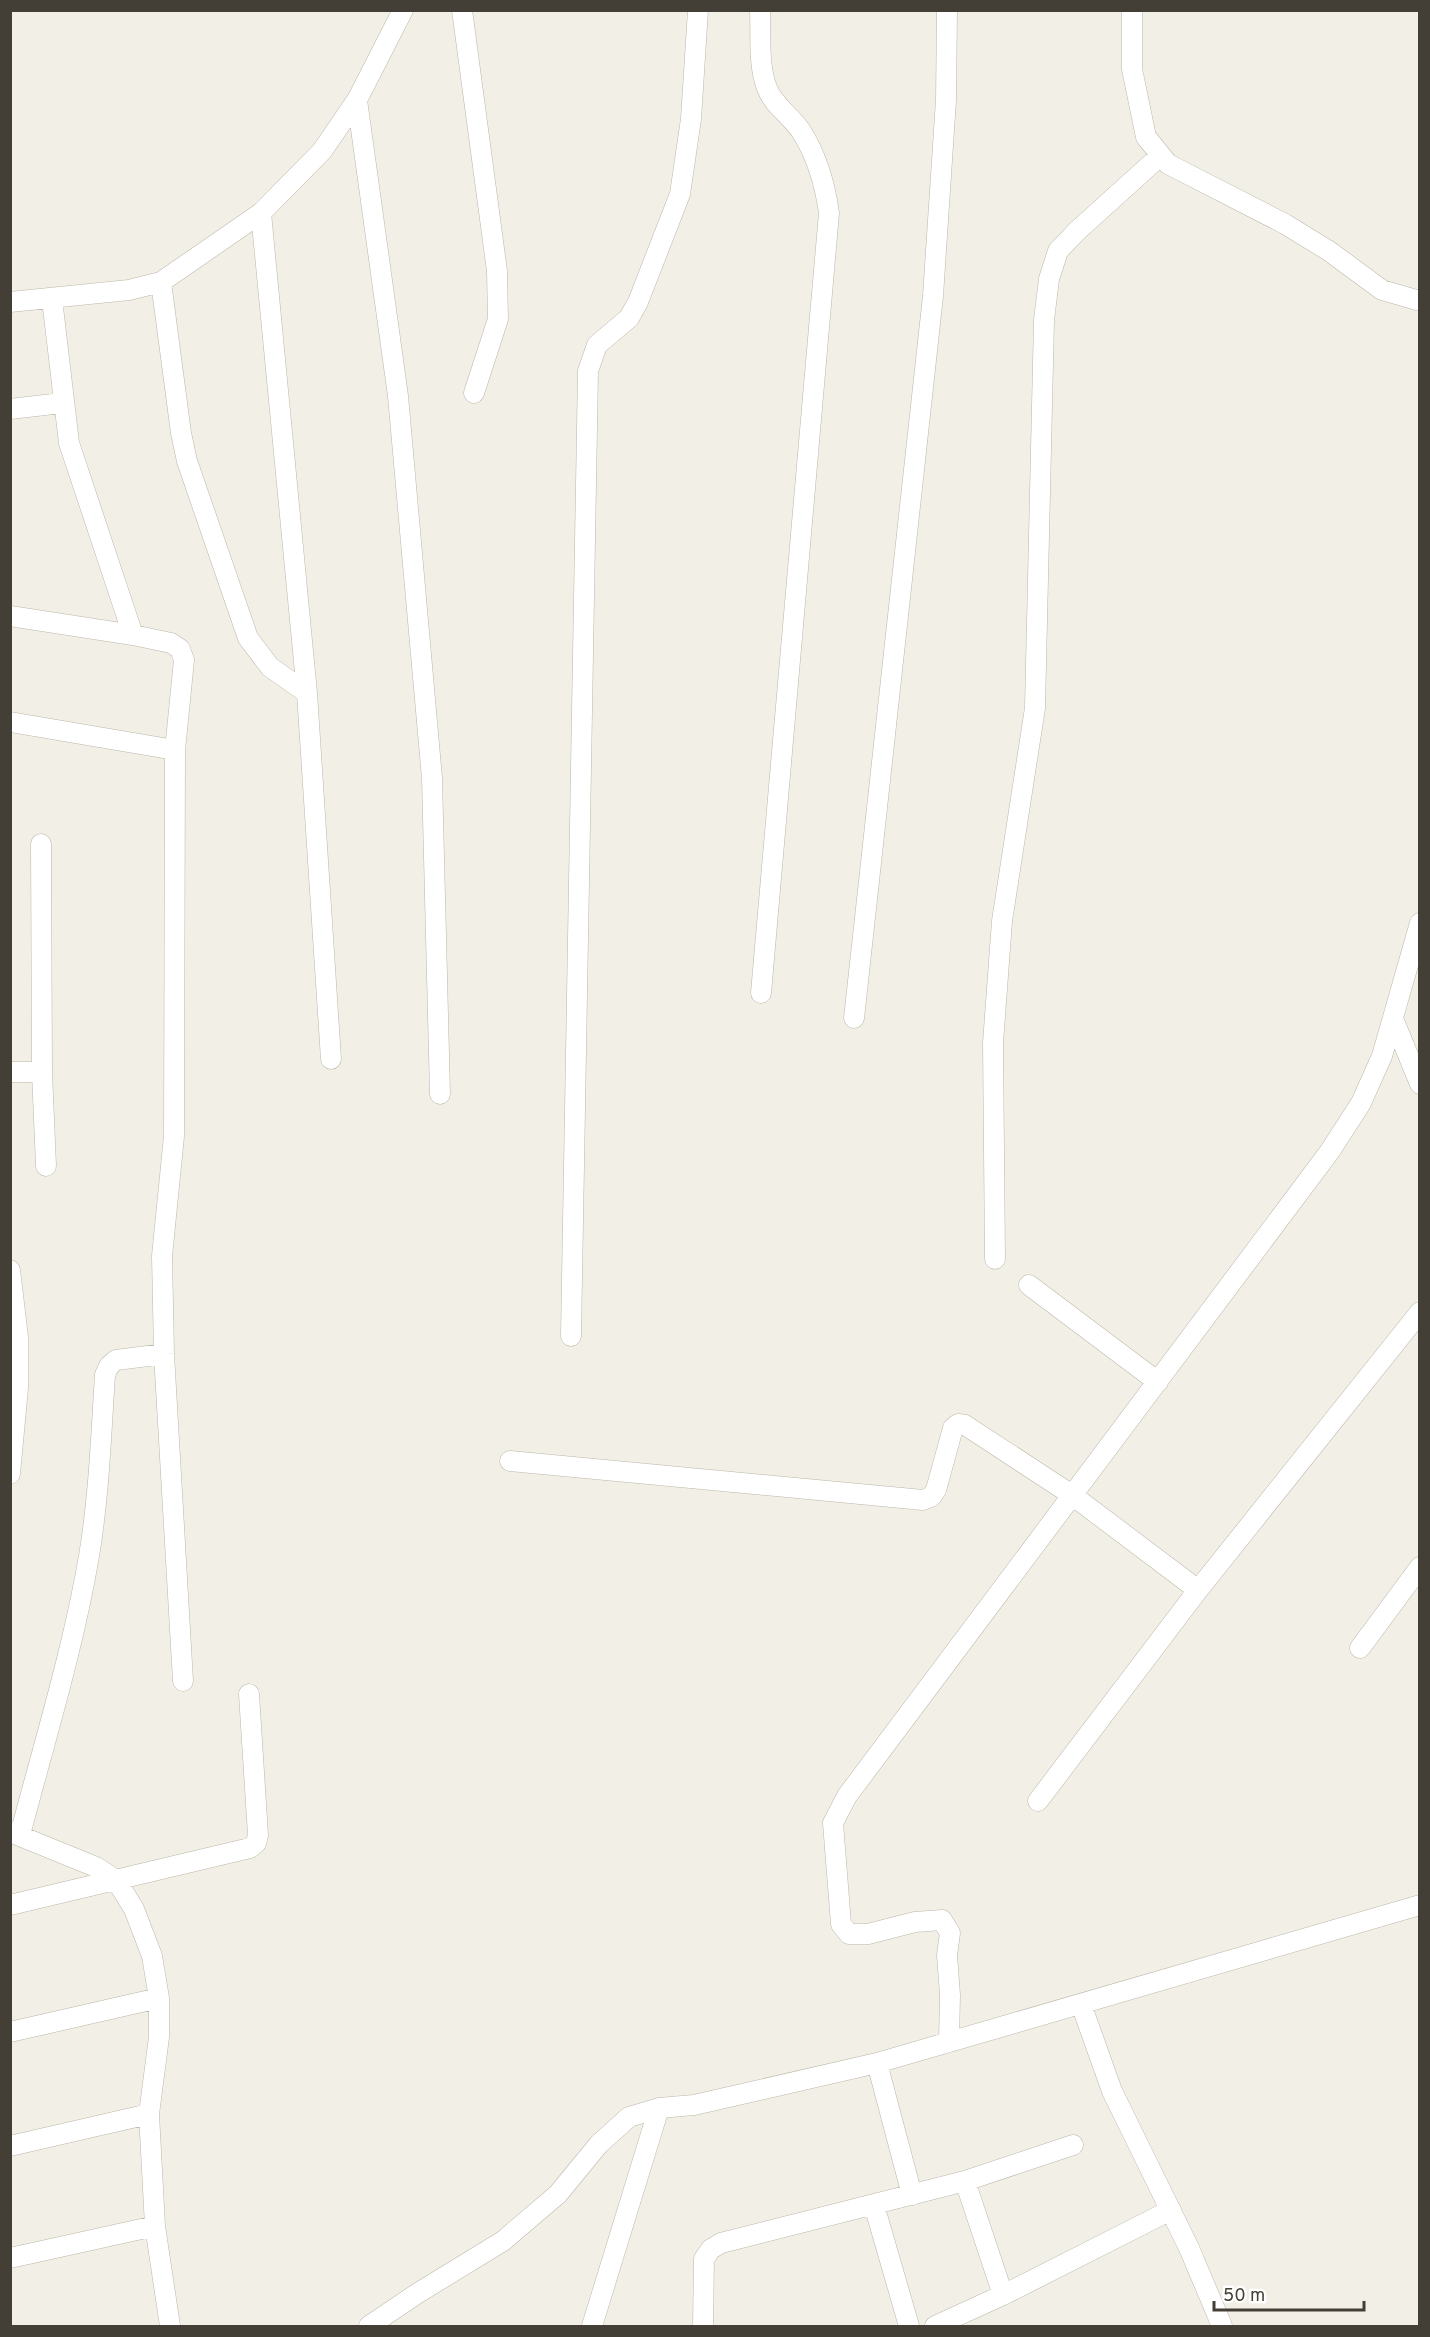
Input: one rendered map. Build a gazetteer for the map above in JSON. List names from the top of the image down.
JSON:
{
  "scale_bar": "50 m"
}
